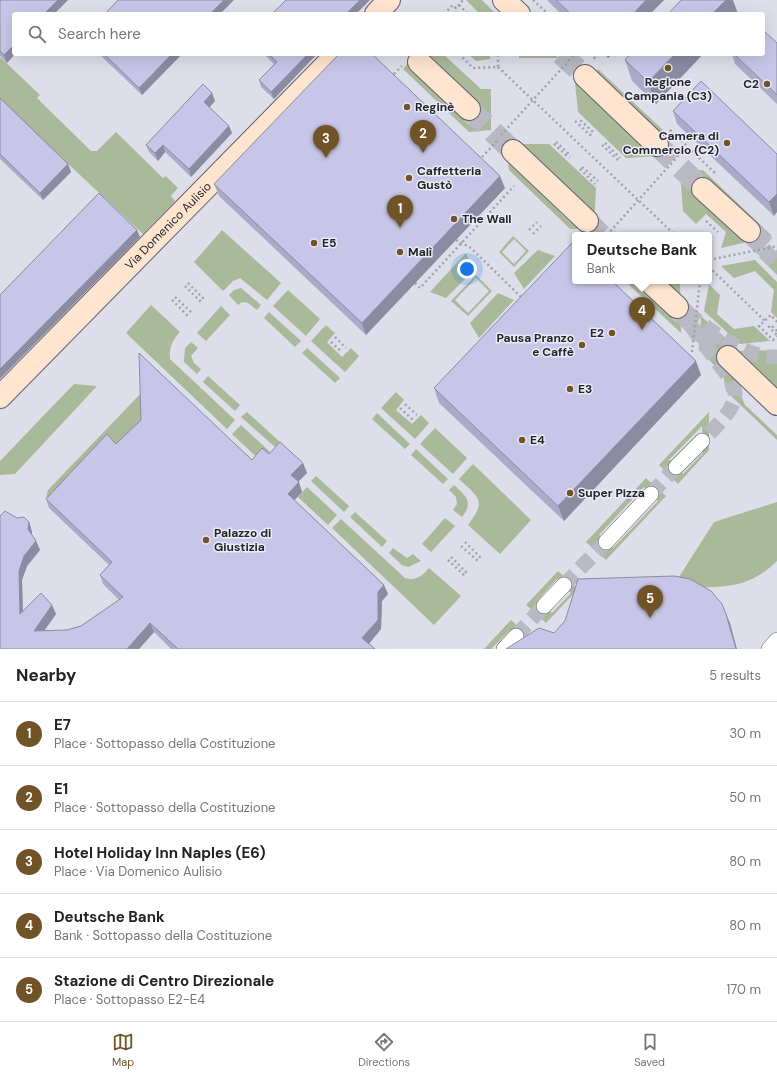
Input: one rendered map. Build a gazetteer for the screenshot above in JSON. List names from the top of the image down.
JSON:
{
  "streets": {
    "main road": ["Via Domenico Aulisio"]
  },
  "places": [
    "Regione Campania (C3)",
    "C2",
    "Reginè",
    "Camera di Commercio (C2)",
    "Caffetteria Gustò",
    "The Wall",
    "E5",
    "Malì",
    "E2",
    "Pausa Pranzo e Caffè",
    "E3",
    "E4",
    "Super Pizza",
    "Palazzo di Giustizia"
  ],
  "page": {
    "search": "Search here",
    "pins": [
      "2",
      "3",
      "1",
      "4",
      "5"
    ],
    "popup": ["Deutsche Bank", "Bank"],
    "heading": ["Nearby", "5 results"],
    "list": [
      {
        "mark": "1",
        "name": "E7",
        "note": "Place · Sottopasso della Costituzione",
        "value": "30 m"
      },
      {
        "mark": "2",
        "name": "E1",
        "note": "Place · Sottopasso della Costituzione",
        "value": "50 m"
      },
      {
        "mark": "3",
        "name": "Hotel Holiday Inn Naples (E6)",
        "note": "Place · Via Domenico Aulisio",
        "value": "80 m"
      },
      {
        "mark": "4",
        "name": "Deutsche Bank",
        "note": "Bank · Sottopasso della Costituzione",
        "value": "80 m"
      },
      {
        "mark": "5",
        "name": "Stazione di Centro Direzionale",
        "note": "Place · Sottopasso E2-E4",
        "value": "170 m"
      }
    ],
    "nav": ["Map", "Directions", "Saved"]
  }
}
